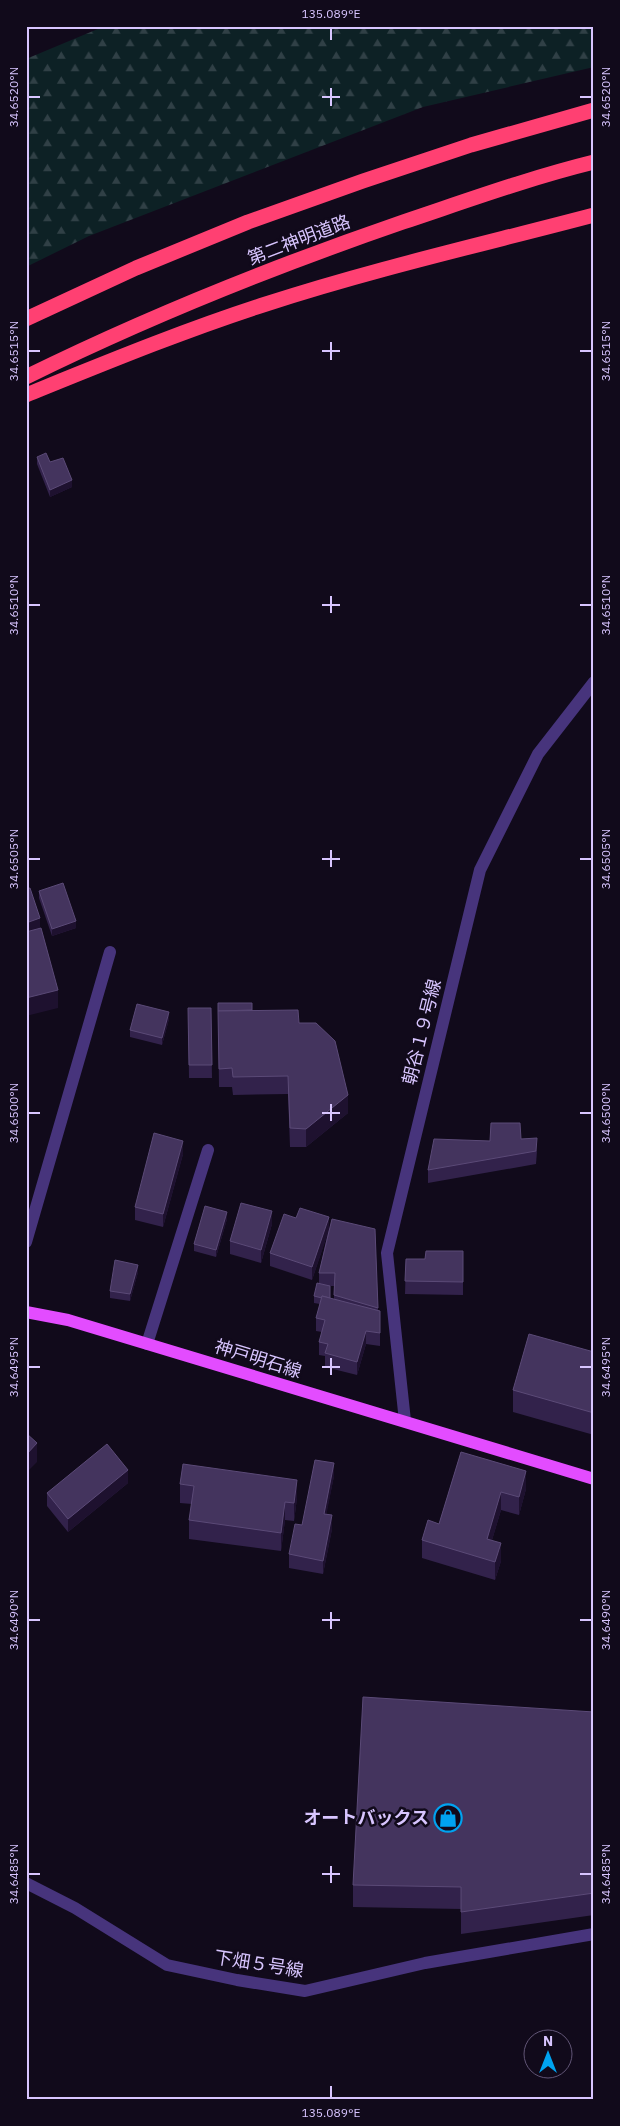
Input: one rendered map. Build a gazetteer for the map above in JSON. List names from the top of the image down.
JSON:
{
  "streets": {
    "highway": ["第二神明道路"],
    "main road": ["神戸明石線"],
    "street": ["朝谷１９号線", "下畑５号線"]
  },
  "crossings": [
    ["朝谷１９号線", "神戸明石線"]
  ],
  "places": {
    "shop": ["オートバックス"]
  },
  "north": "top",
  "coordinates": [
    "135.089°E",
    "34.6520°N",
    "34.6515°N",
    "34.6510°N",
    "34.6505°N",
    "34.6500°N",
    "34.6495°N",
    "34.6490°N",
    "34.6485°N"
  ]
}
